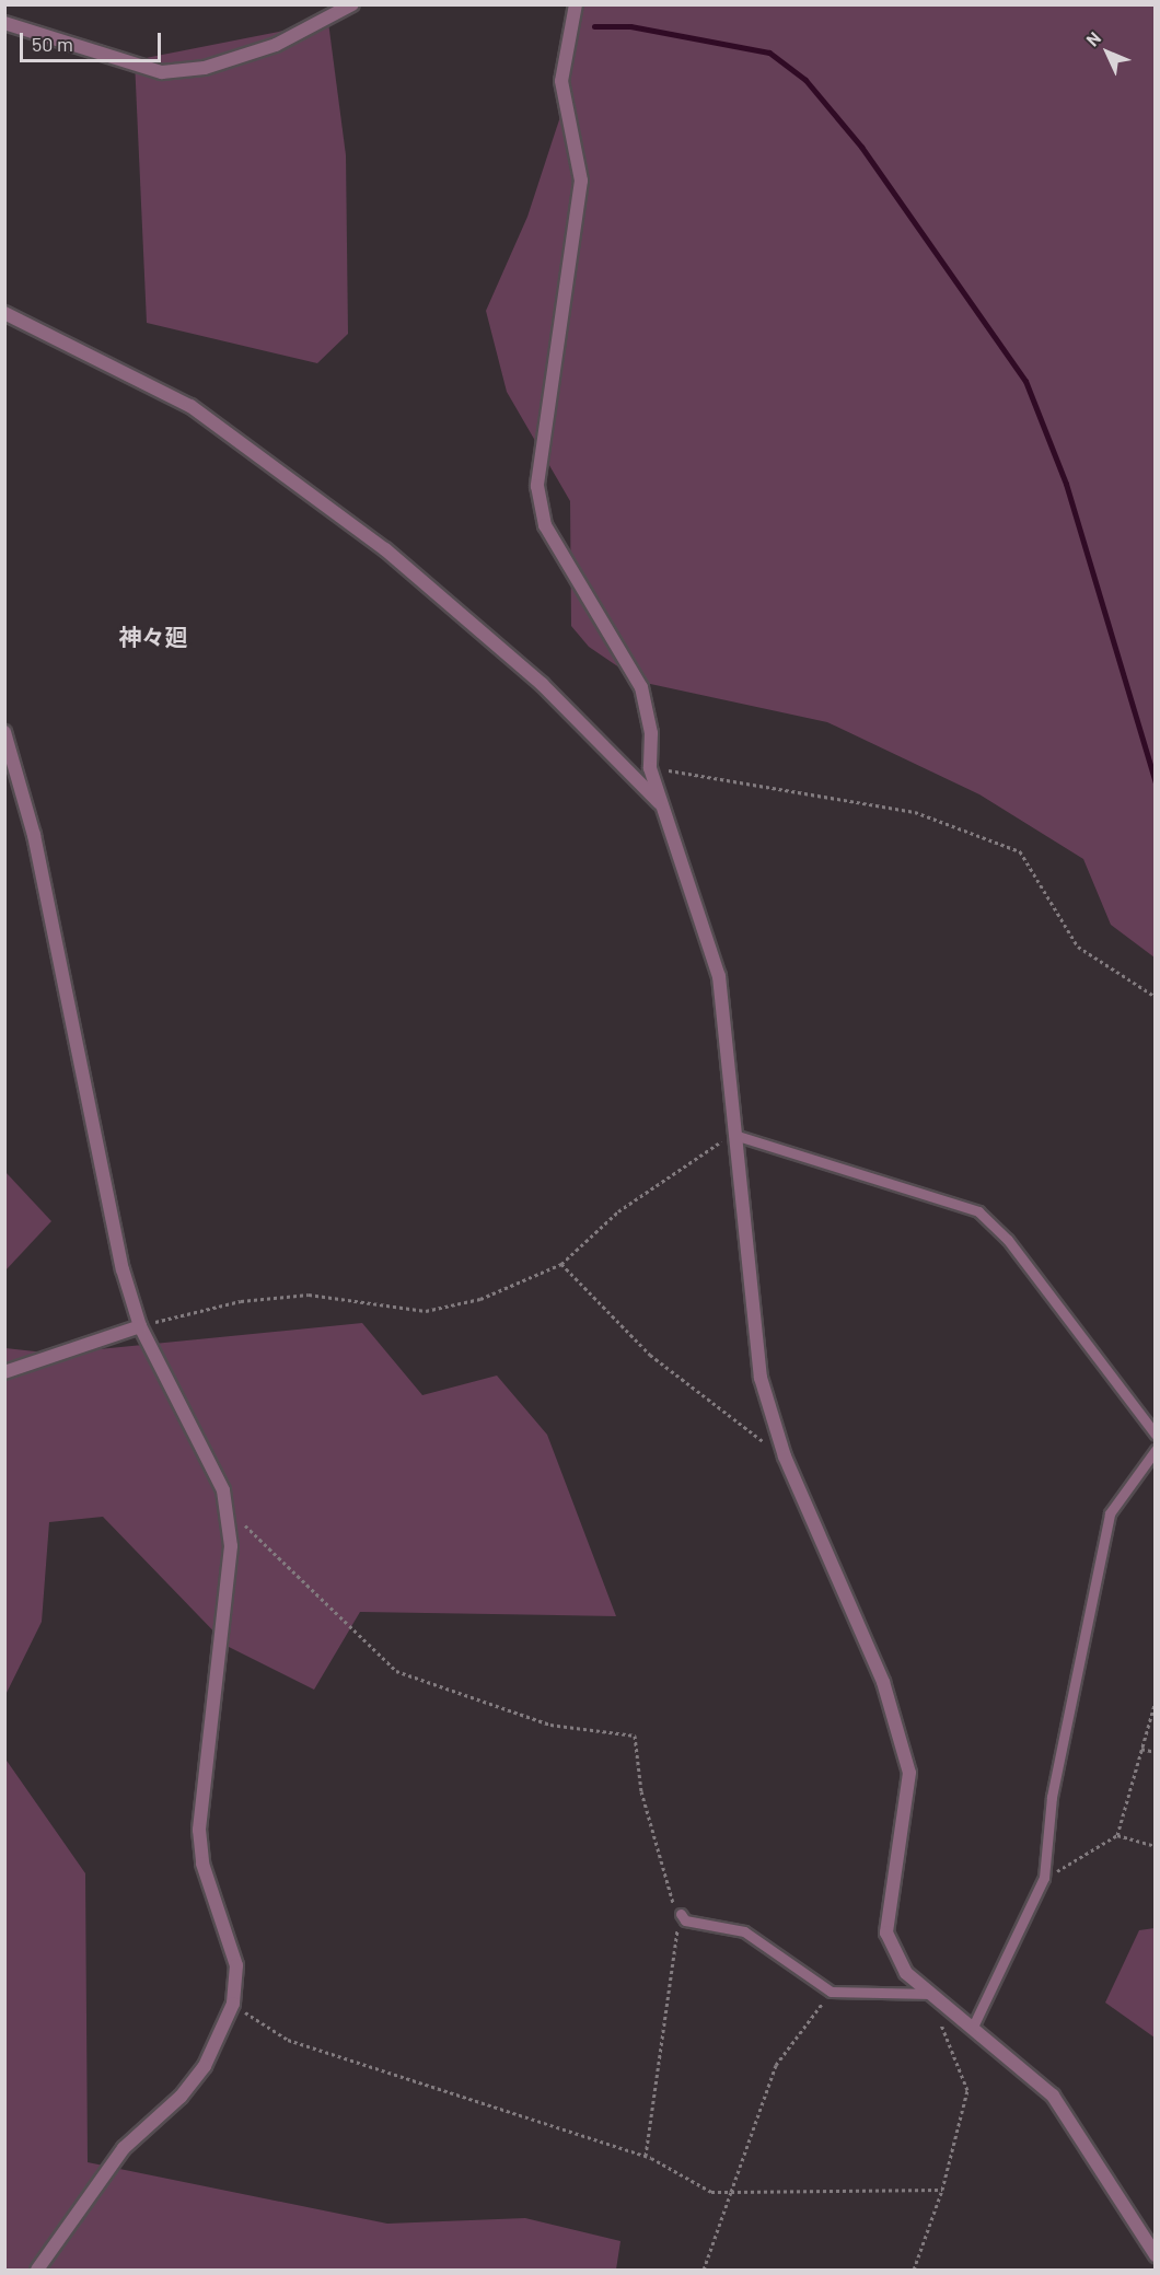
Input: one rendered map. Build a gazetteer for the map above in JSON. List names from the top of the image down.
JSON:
{
  "districts": ["神々廻"],
  "scale_bar": "50 m",
  "north": "top left"
}
